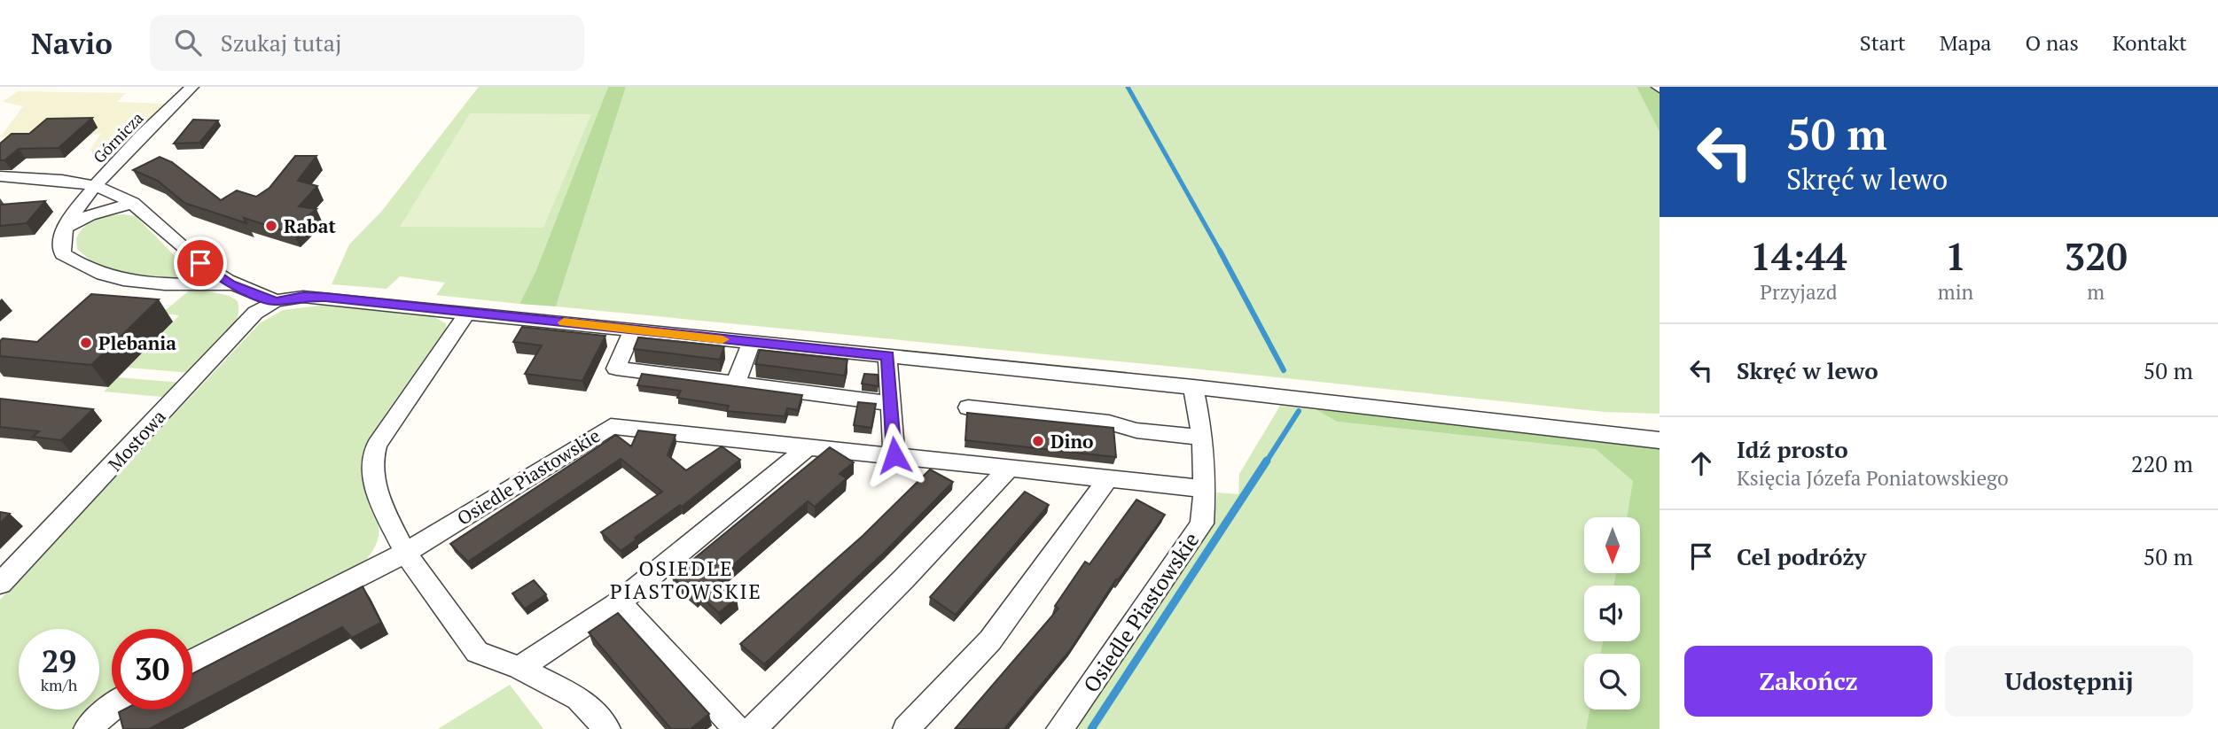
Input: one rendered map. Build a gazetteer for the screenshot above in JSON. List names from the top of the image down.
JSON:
{
  "streets": {
    "street": ["Górnicza", "Mostowa", "Osiedle Piastowskie"]
  },
  "districts": ["OSIEDLE PIASTOWSKIE"],
  "places": ["Rabat", "Plebania", "Dino"],
  "north": "bottom",
  "page": {
    "header": "Navio",
    "search": "Szukaj tutaj",
    "nav": [
      "Start",
      "Mapa",
      "O nas",
      "Kontakt"
    ],
    "turn": ["50 m", "Skręć w lewo"],
    "eta": [
      "14:44",
      "Przyjazd",
      "1",
      "min",
      "320",
      "m"
    ],
    "list": [
      {
        "name": "Skręć w lewo",
        "value": "50 m"
      },
      {
        "name": "Idź prosto",
        "note": "Księcia Józefa Poniatowskiego",
        "value": "220 m"
      },
      {
        "name": "Cel podróży",
        "value": "50 m"
      }
    ],
    "speed": "29 km/h",
    "limit": "30",
    "buttons": ["Zakończ", "Udostępnij"]
  }
}
